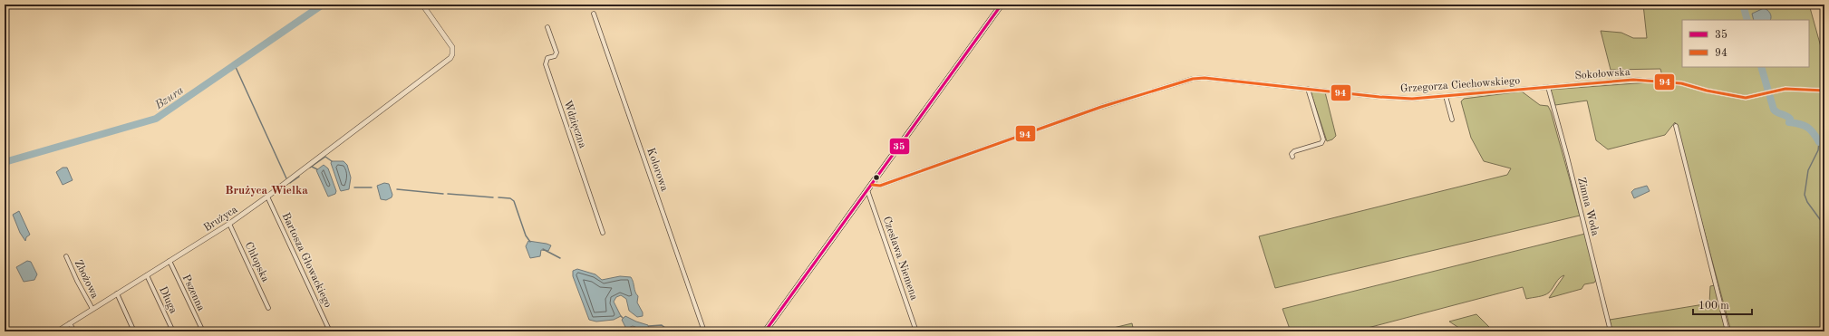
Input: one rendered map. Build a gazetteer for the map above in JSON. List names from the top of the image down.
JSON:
{
  "streets": {
    "street": [
      "Sokołowska",
      "Grzegorza Ciechowskiego",
      "Wdzięczna",
      "Kolorowa",
      "Zimna Woda",
      "Brużyca",
      "Czesława Niemena",
      "Bartosza Głowackiego",
      "Chłopska",
      "Zbożowa",
      "Pszenna",
      "Długa"
    ]
  },
  "crossings": [
    ["Sokołowska", "Grzegorza Ciechowskiego"],
    ["Sokołowska", "Zimna Woda"],
    ["Grzegorza Ciechowskiego", "Zimna Woda"],
    ["Brużyca", "Bartosza Głowackiego"],
    ["Brużyca", "Chłopska"],
    ["Brużyca", "Zbożowa"],
    ["Brużyca", "Pszenna"],
    ["Brużyca", "Długa"]
  ],
  "districts": ["Brużyca Wielka"],
  "water": ["Bzura"],
  "lines": ["transit line 35", "transit line 94"],
  "legend": ["35", "94"],
  "scale_bar": "100 m"
}
